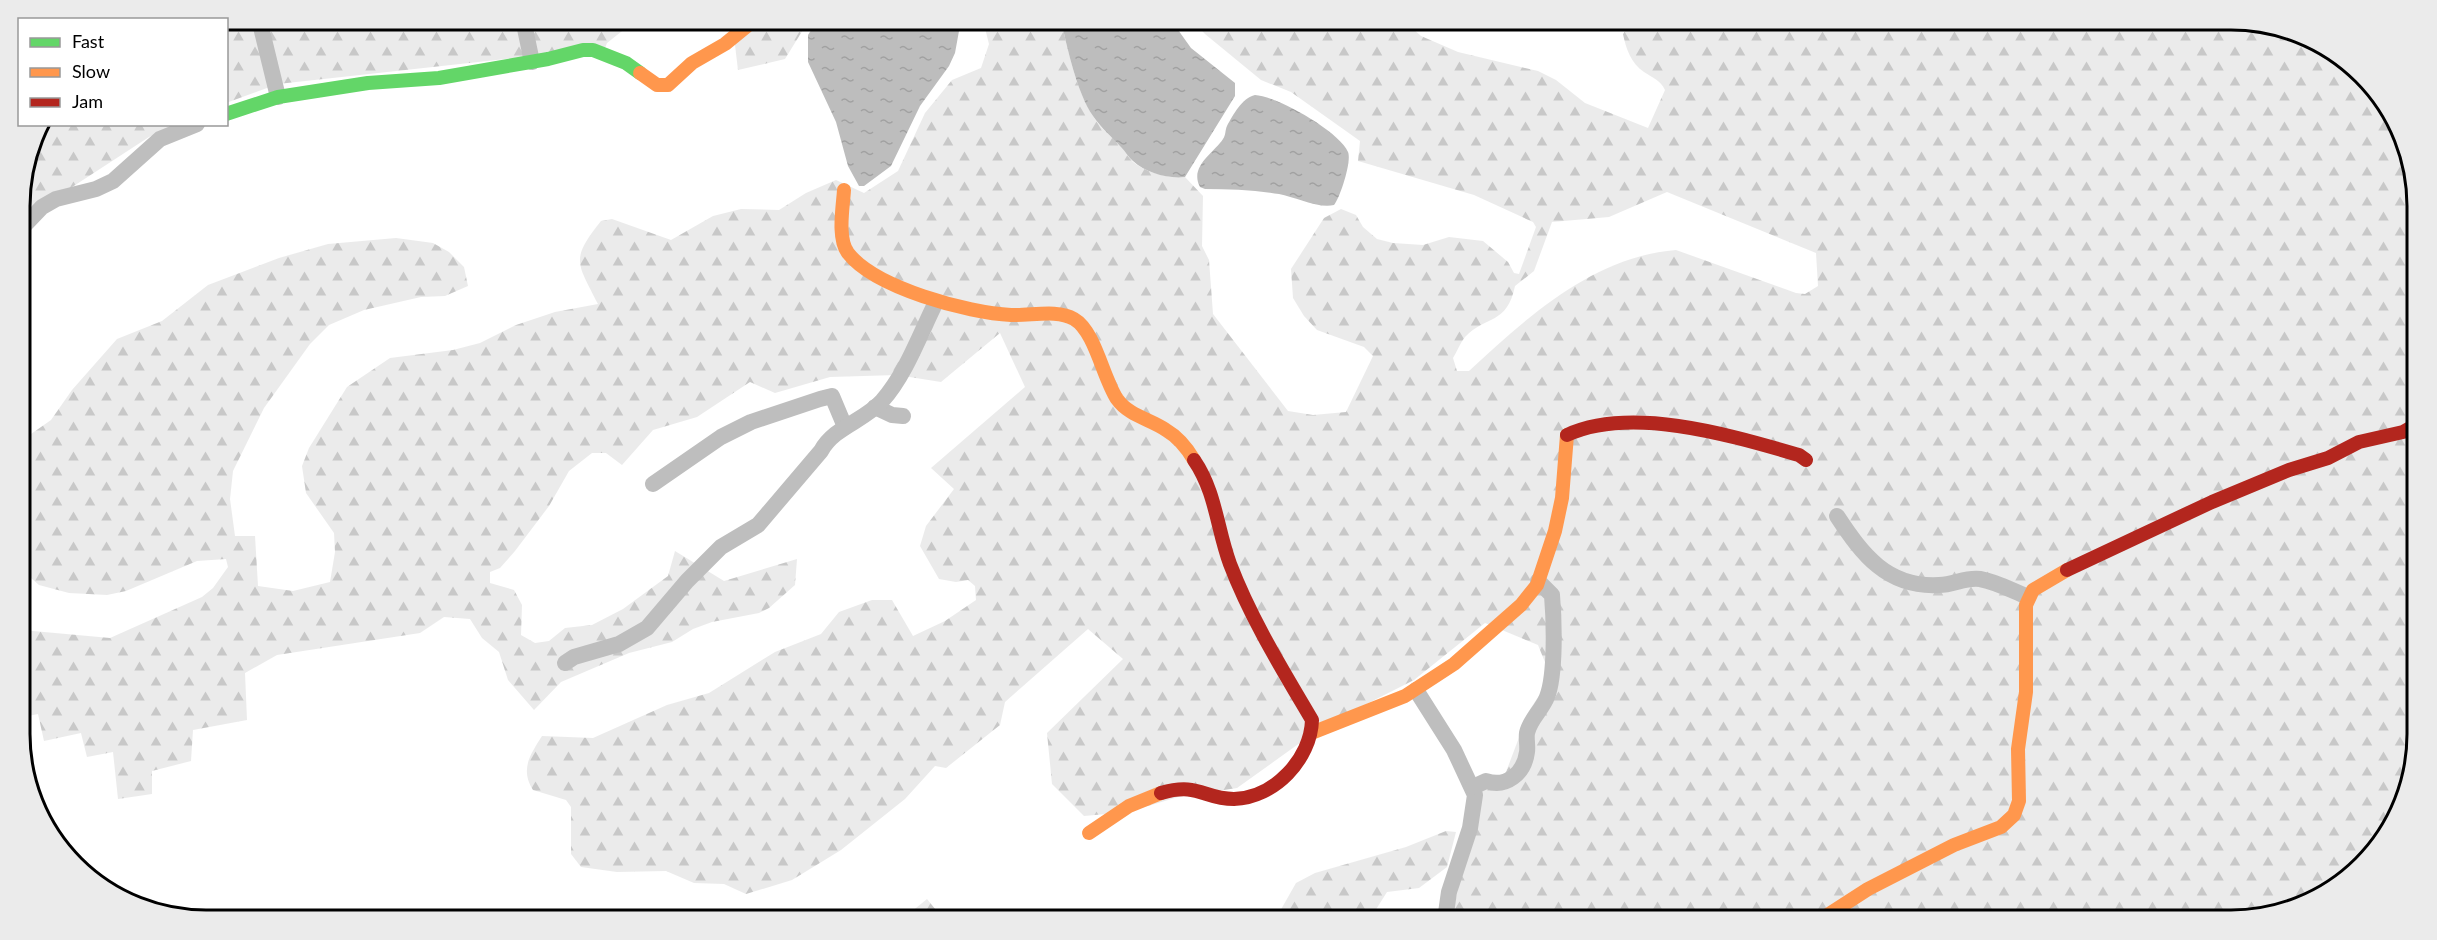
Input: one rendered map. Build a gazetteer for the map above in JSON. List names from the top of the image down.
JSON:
{
  "legend": ["Fast", "Slow", "Jam"]
}
